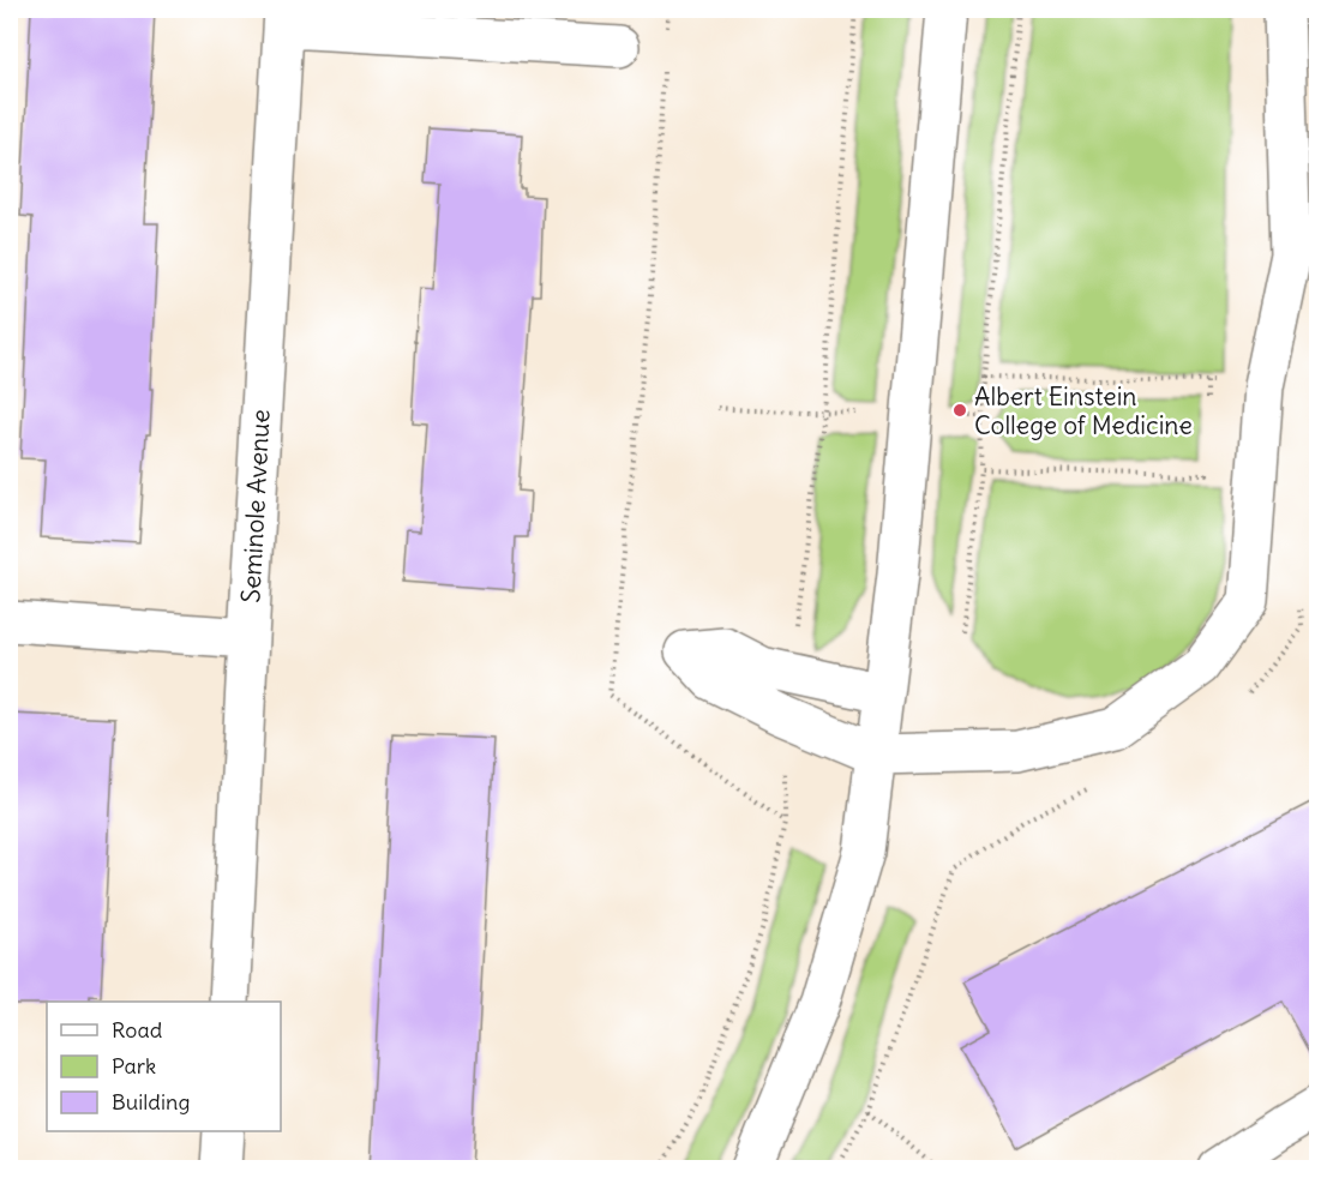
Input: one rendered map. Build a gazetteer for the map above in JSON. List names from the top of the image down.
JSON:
{
  "streets": {
    "street": ["Seminole Avenue"]
  },
  "places": ["Albert Einstein College of Medicine"],
  "legend": ["Road", "Park", "Building"]
}
